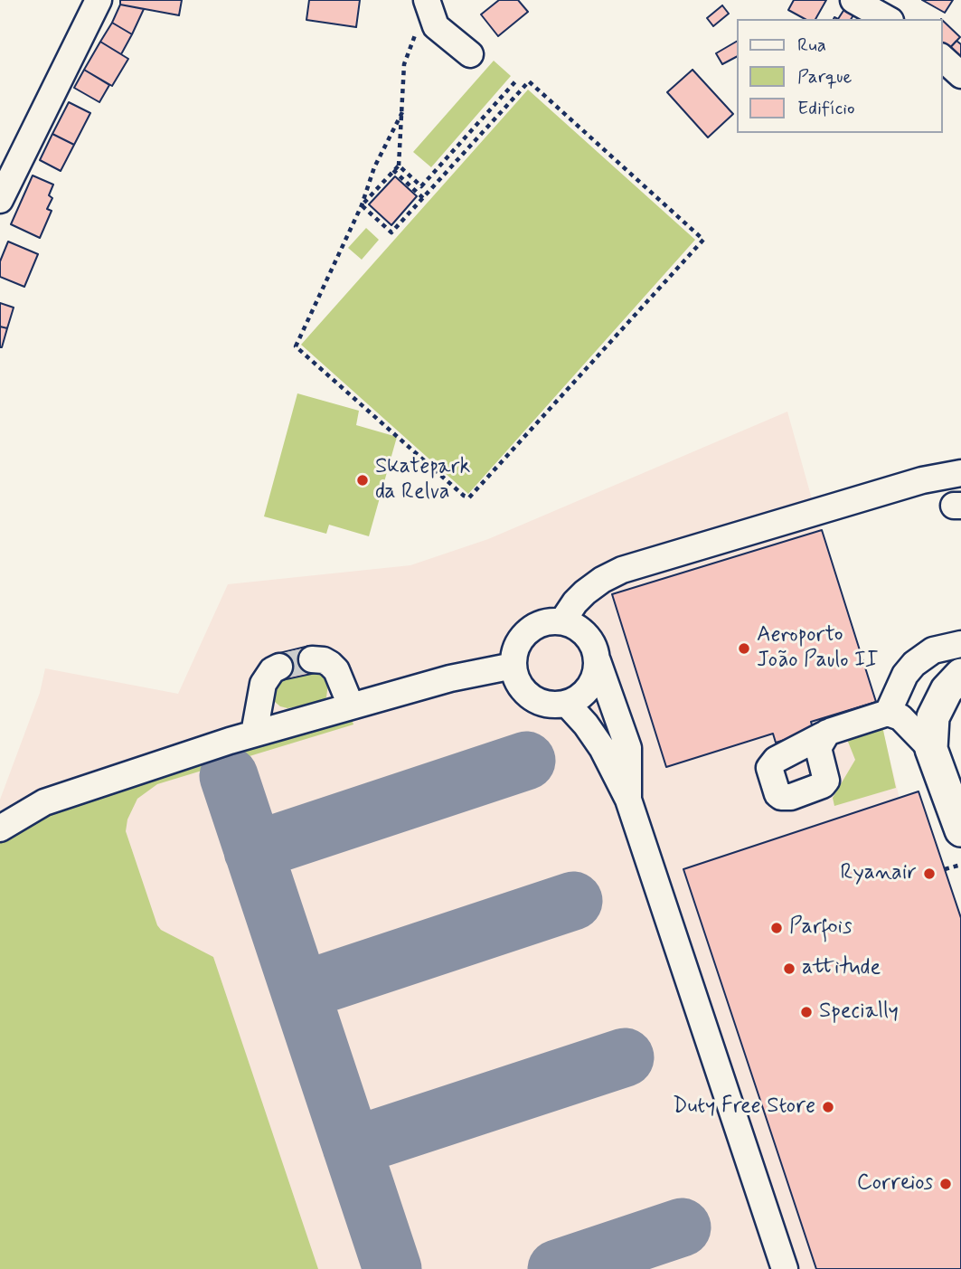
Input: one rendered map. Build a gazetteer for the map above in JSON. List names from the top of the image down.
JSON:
{
  "places": [
    "Skatepark da Relva",
    "Aeroporto João Paulo II",
    "Ryanair",
    "Parfois",
    "attitude",
    "Specially",
    "Duty Free Store",
    "Correios"
  ],
  "legend": ["Rua", "Parque", "Edifício"]
}
